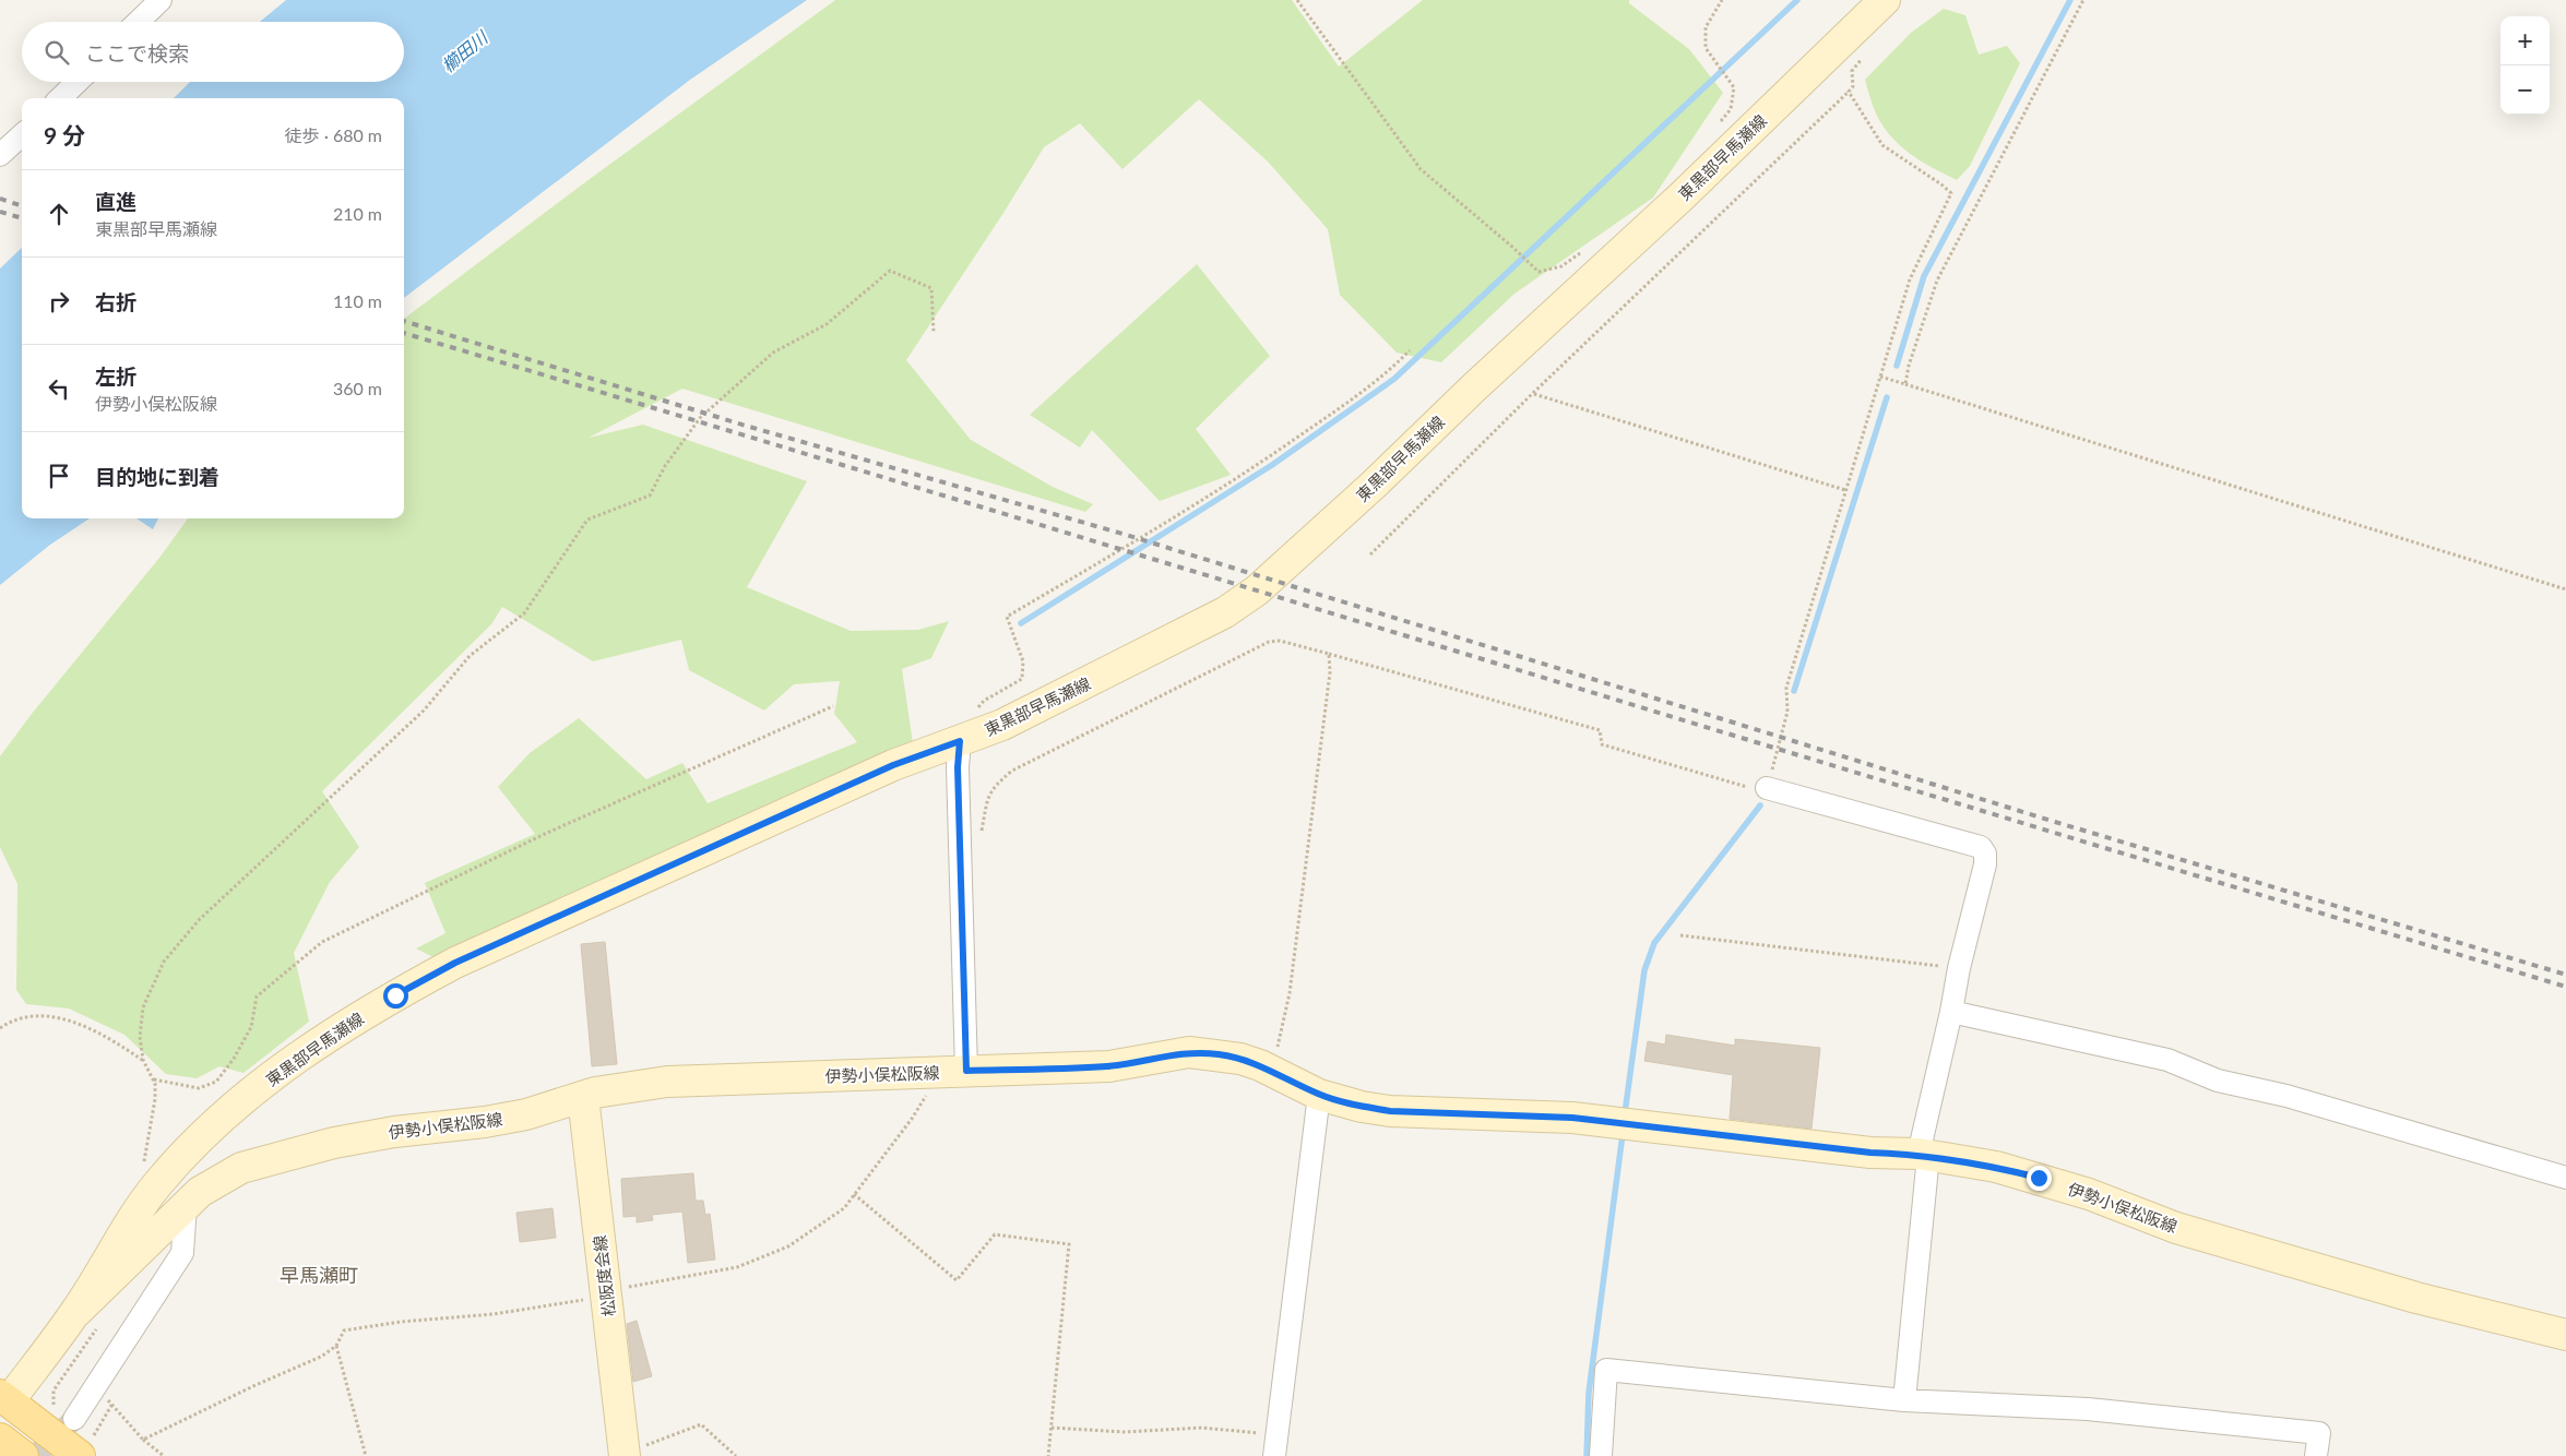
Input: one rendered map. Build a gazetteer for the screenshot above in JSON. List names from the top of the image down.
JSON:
{
  "streets": {
    "main road": ["東黒部早馬瀬線", "伊勢小俣松阪線", "松阪度会線"]
  },
  "crossings": [
    ["東黒部早馬瀬線", "伊勢小俣松阪線"],
    ["伊勢小俣松阪線", "松阪度会線"]
  ],
  "districts": ["早馬瀬町"],
  "water": ["櫛田川"],
  "page": {
    "map_buttons": ["+", "−"],
    "search": "ここで検索",
    "heading": ["9 分", "徒歩 · 680 m"],
    "list": [
      ["直進", "東黒部早馬瀬線", "210 m"],
      ["右折", "110 m"],
      ["左折", "伊勢小俣松阪線", "360 m"],
      "目的地に到着"
    ]
  }
}
